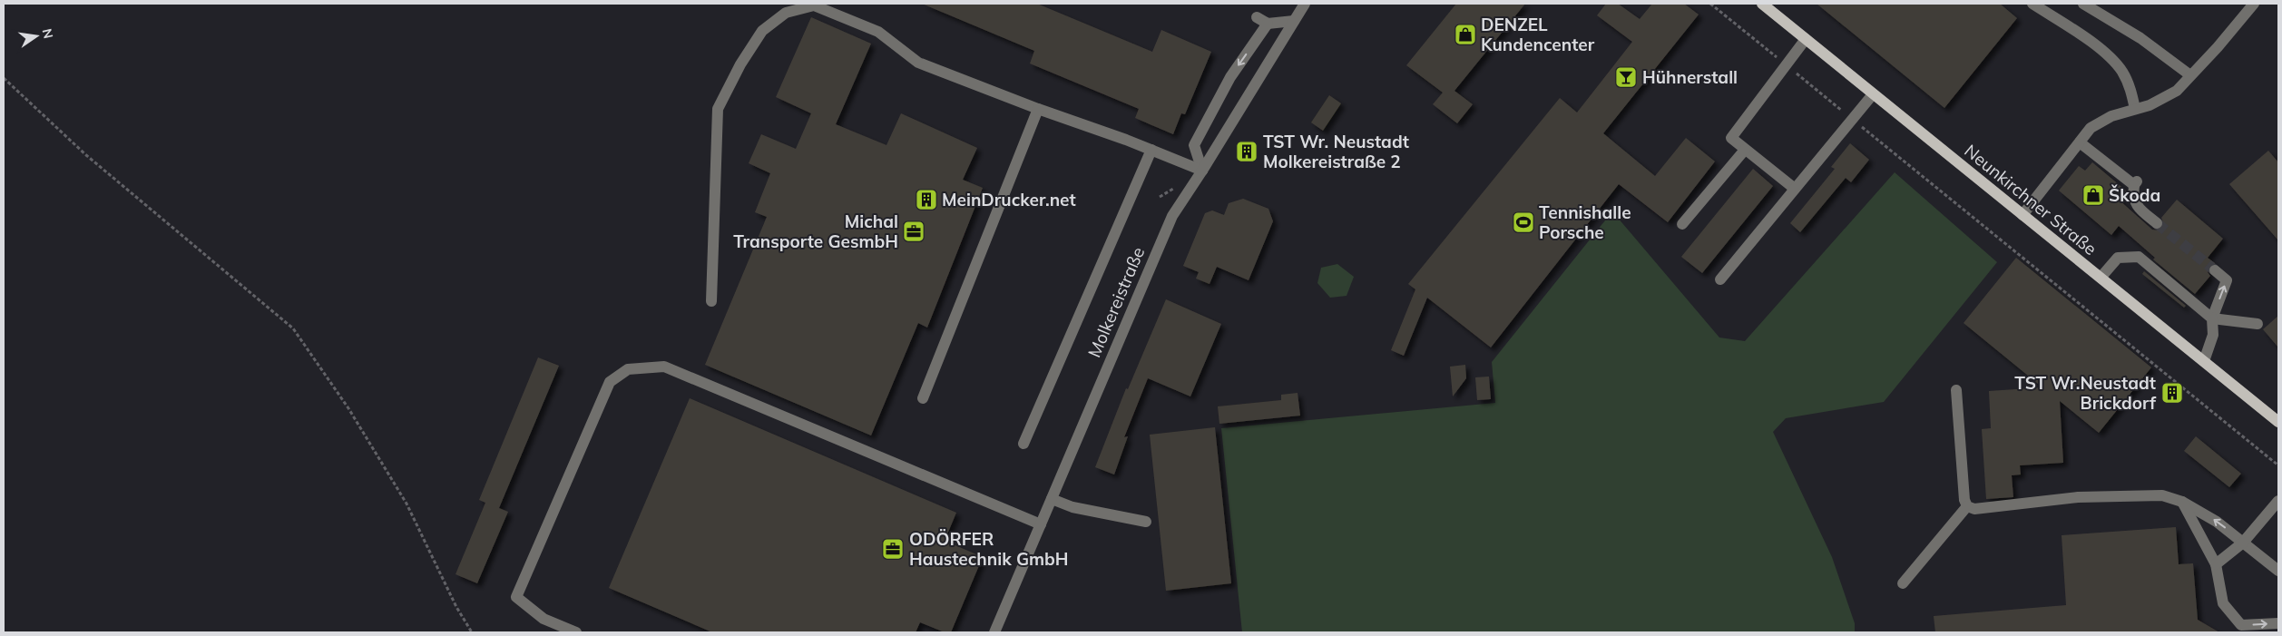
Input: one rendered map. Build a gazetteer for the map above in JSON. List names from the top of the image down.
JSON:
{
  "streets": {
    "main road": ["Neunkirchner Straße"],
    "street": ["Molkereistraße"]
  },
  "places": {
    "shop": ["DENZEL Kundencenter", "Škoda"],
    "bar": ["Hühnerstall"],
    "building": ["TST Wr. Neustadt Molkereistraße 2", "MeinDrucker.net", "TST Wr.Neustadt Brickdorf"],
    "sports": ["Tennishalle Porsche"],
    "office": ["Michal Transporte GesmbH", "ODÖRFER Haustechnik GmbH"]
  },
  "north": "right"
}
